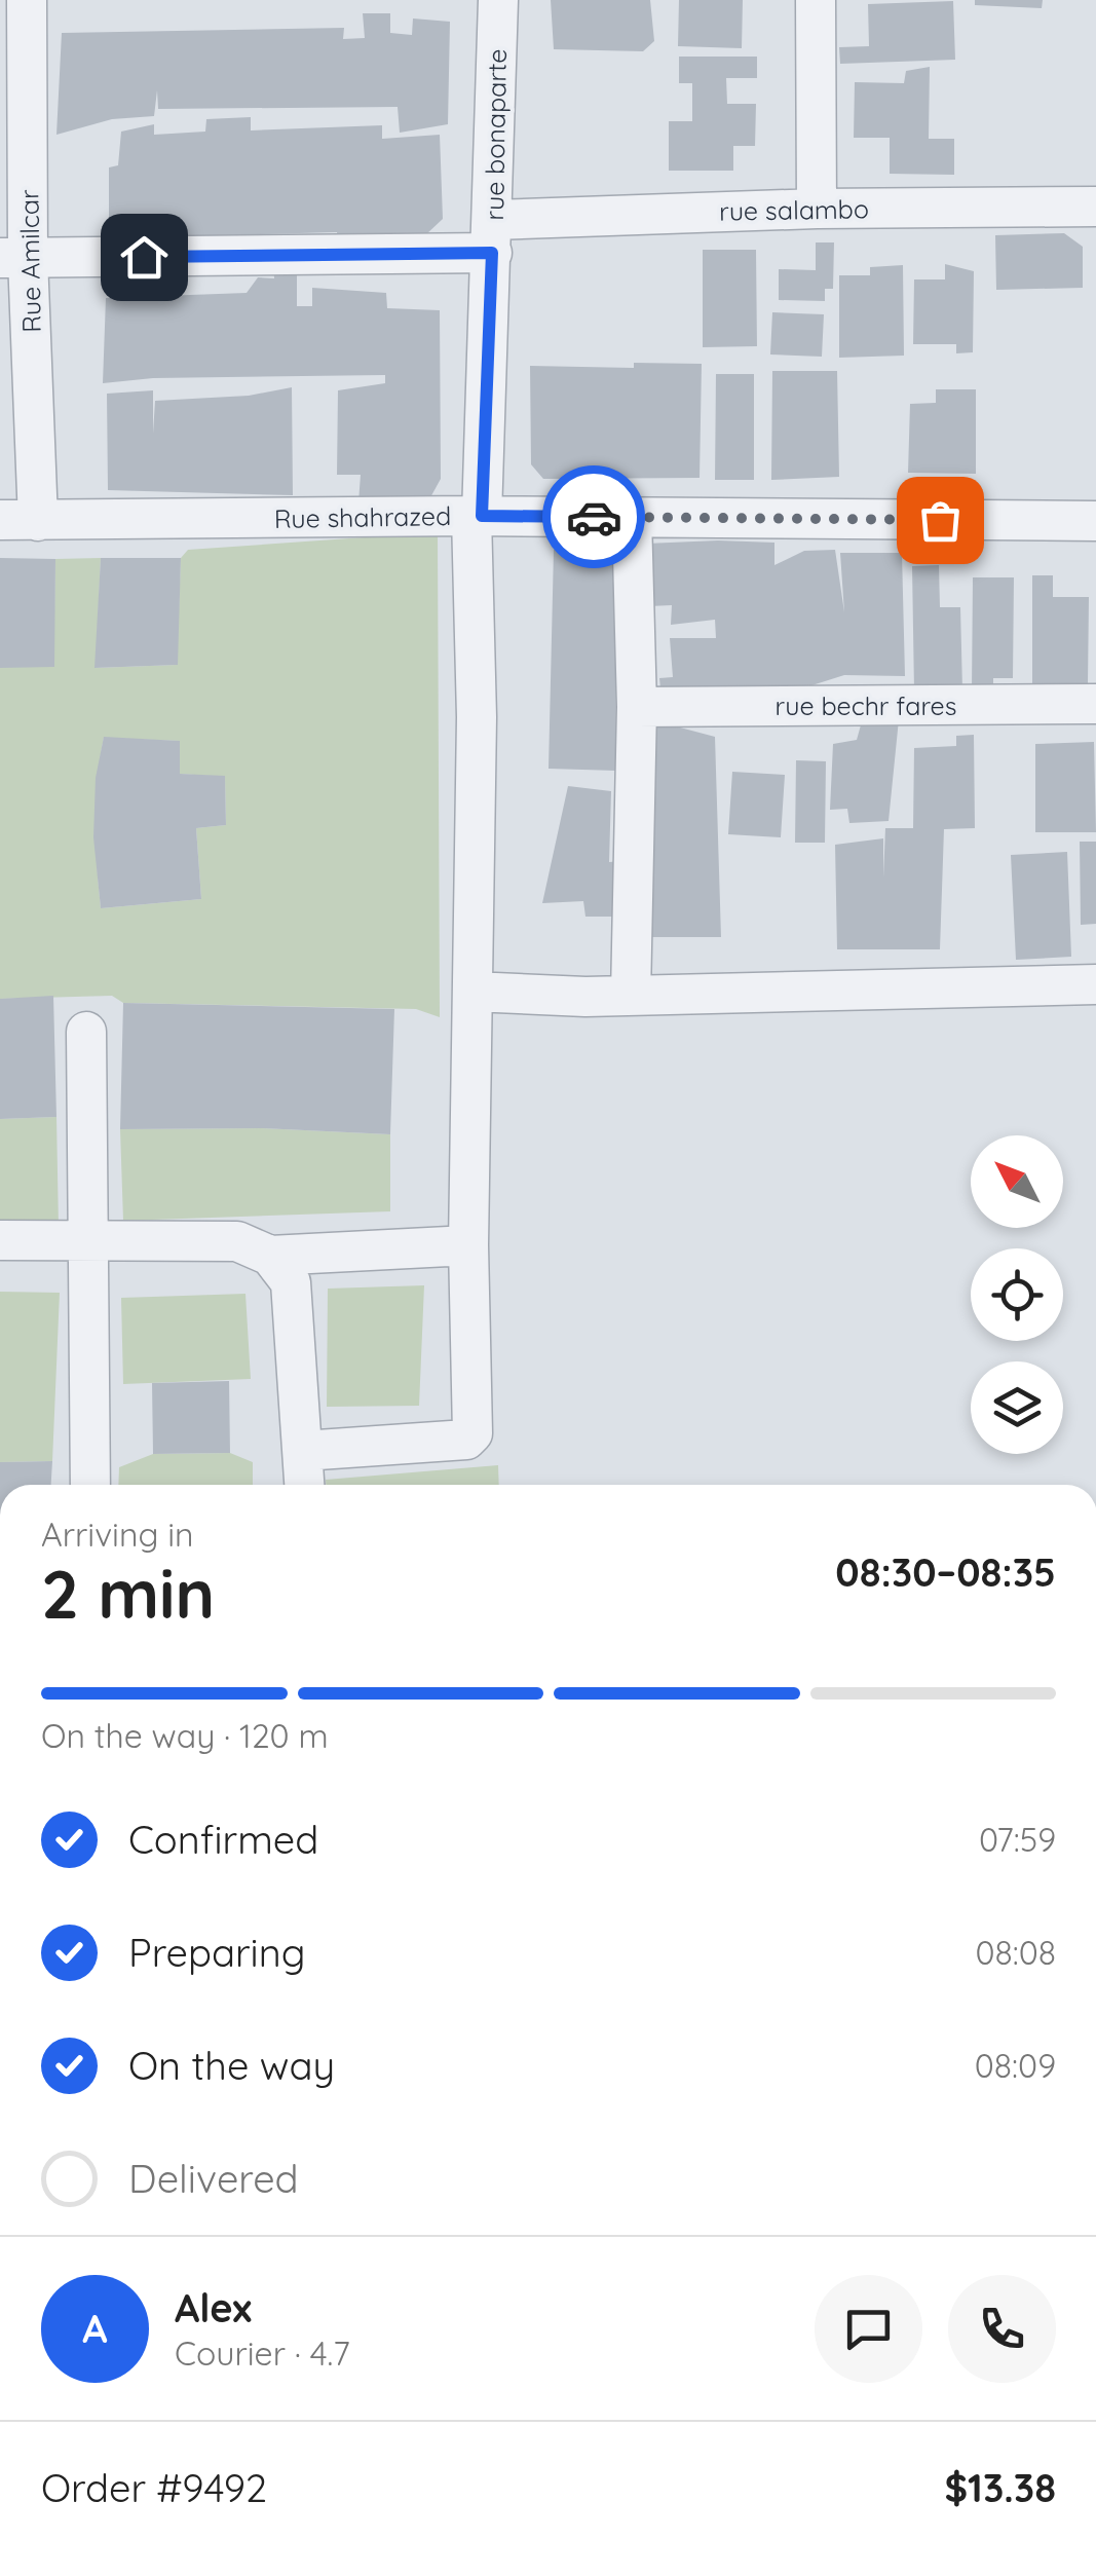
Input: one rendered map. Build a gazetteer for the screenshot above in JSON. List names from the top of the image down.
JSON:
{
  "streets": {
    "street": [
      "rue bonaparte",
      "rue salambo",
      "Rue Amilcar",
      "Rue shahrazed",
      "rue bechr fares"
    ]
  },
  "crossings": [
    ["rue bonaparte", "rue salambo"],
    ["rue bonaparte", "Rue shahrazed"],
    ["rue salambo", "Rue Amilcar"],
    ["Rue Amilcar", "Rue shahrazed"]
  ],
  "north": "top left",
  "page": {
    "heading": ["2 min", "Arriving in", "08:30–08:35"],
    "panel": [
      "Alex",
      "Courier · 4.7",
      "Order #9492",
      "$13.38"
    ],
    "bar": "On the way · 120 m",
    "list": [
      ["Confirmed", "07:59"],
      ["Preparing", "08:08"],
      ["On the way", "08:09"],
      "Delivered"
    ],
    "round": "A"
  }
}
